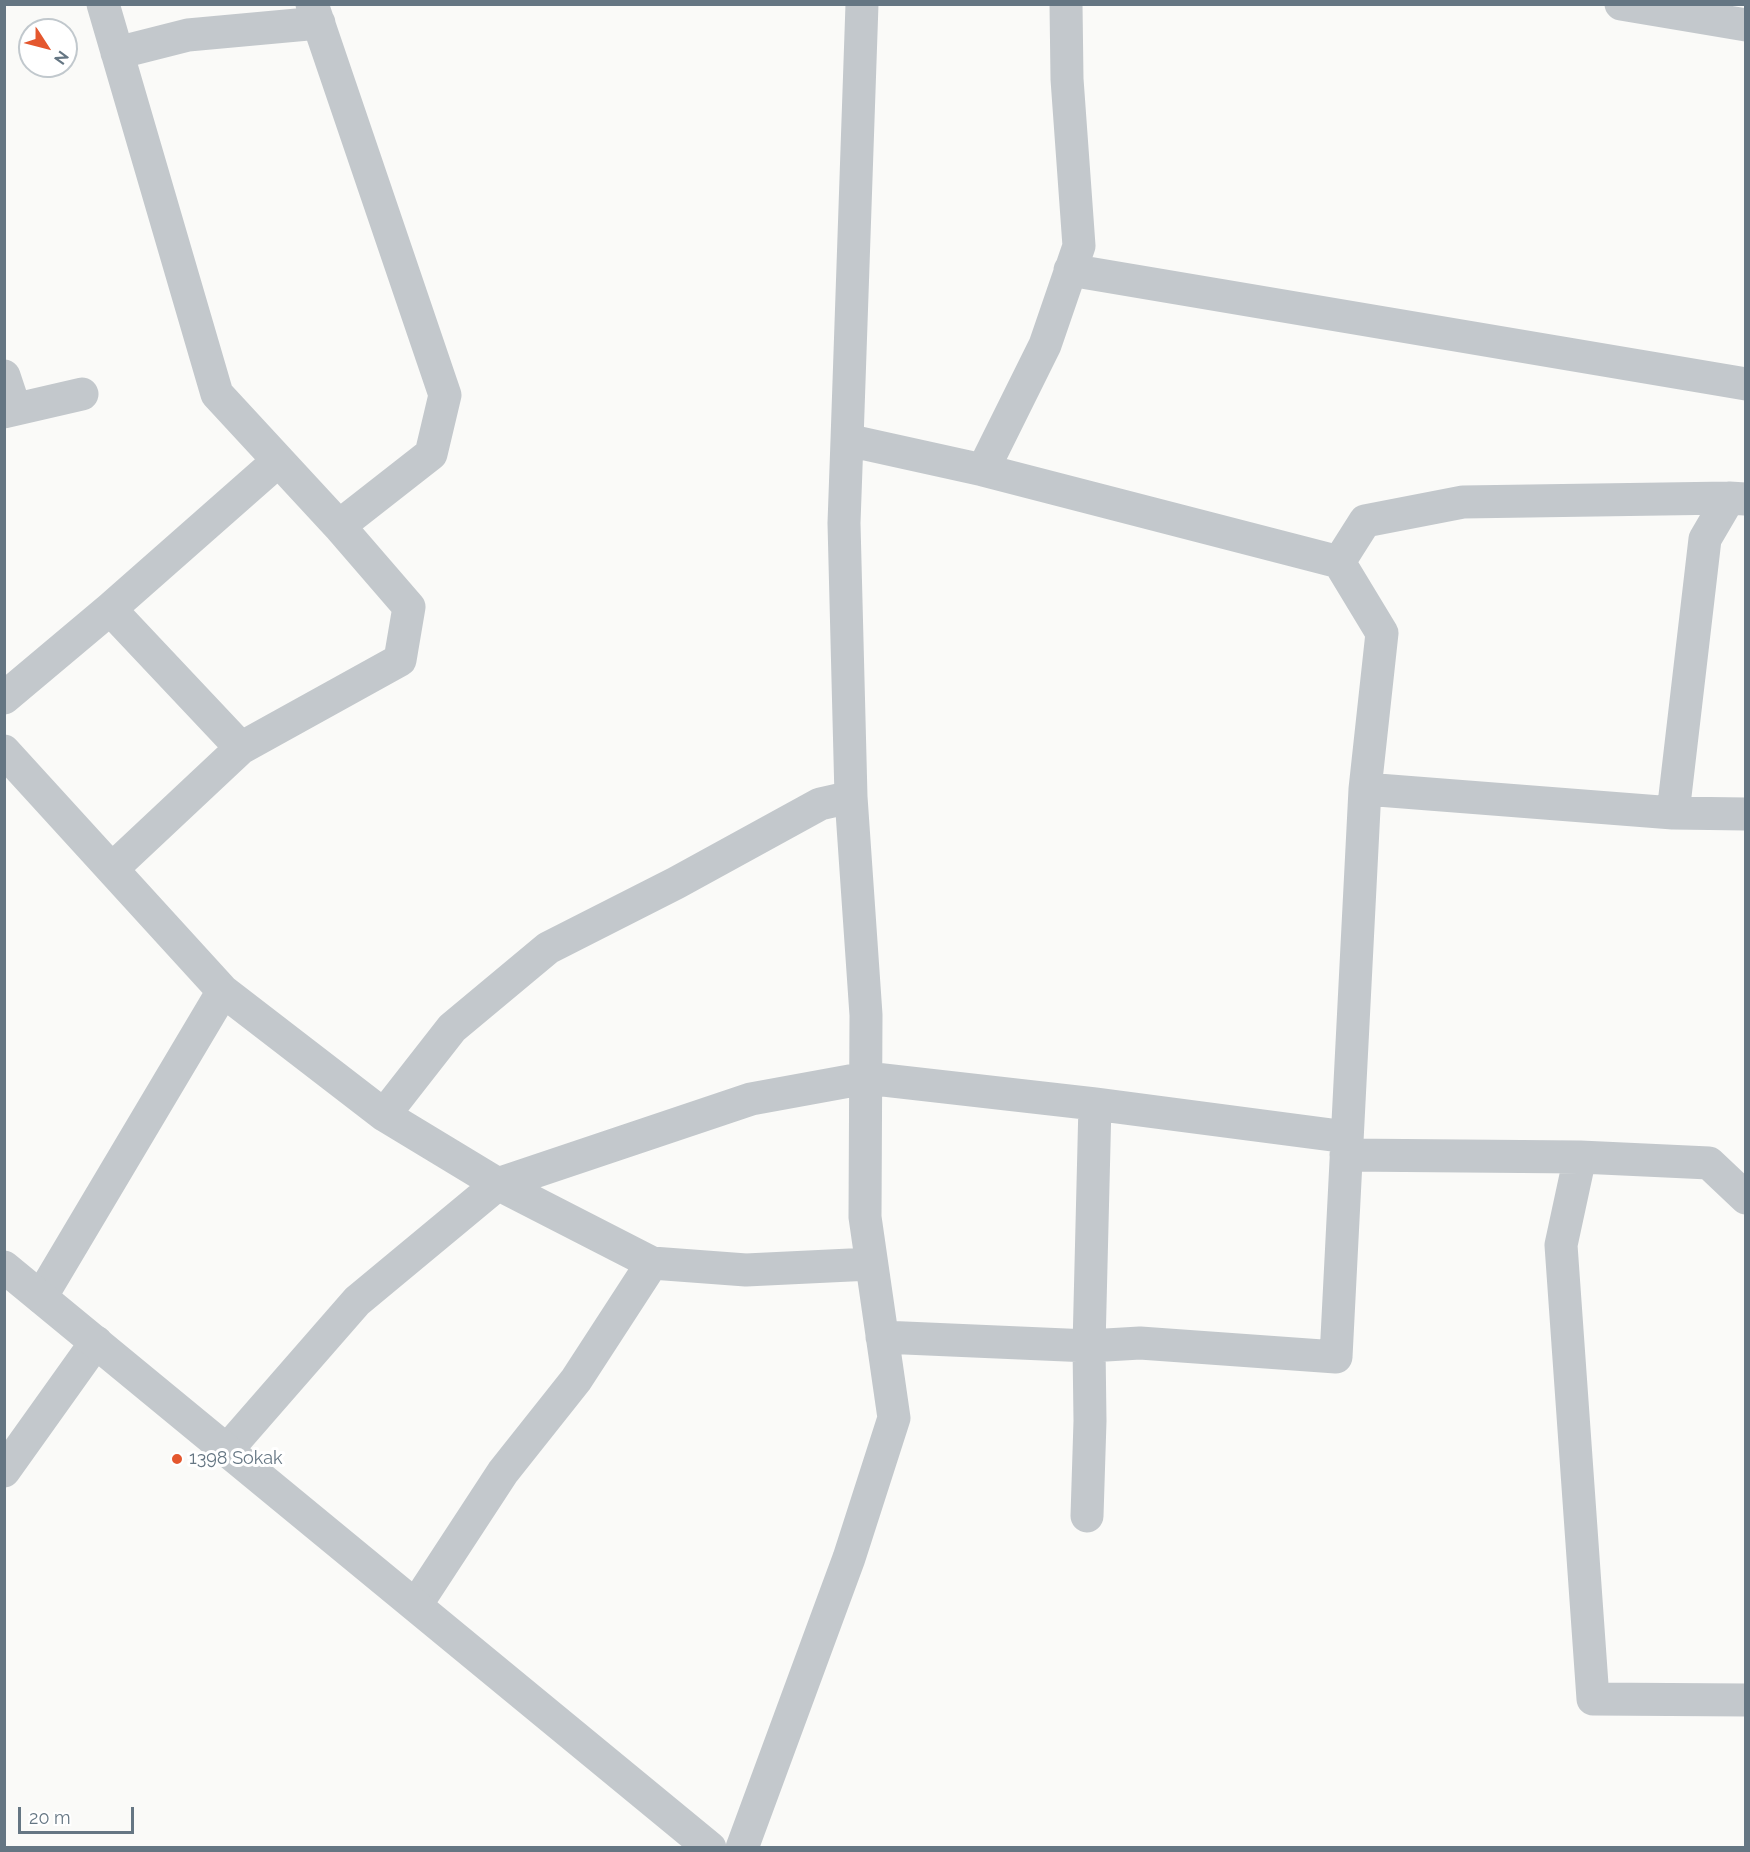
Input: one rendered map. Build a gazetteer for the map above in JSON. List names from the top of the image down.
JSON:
{
  "places": ["1398 Sokak"],
  "scale_bar": "20 m",
  "north": "bottom right"
}
